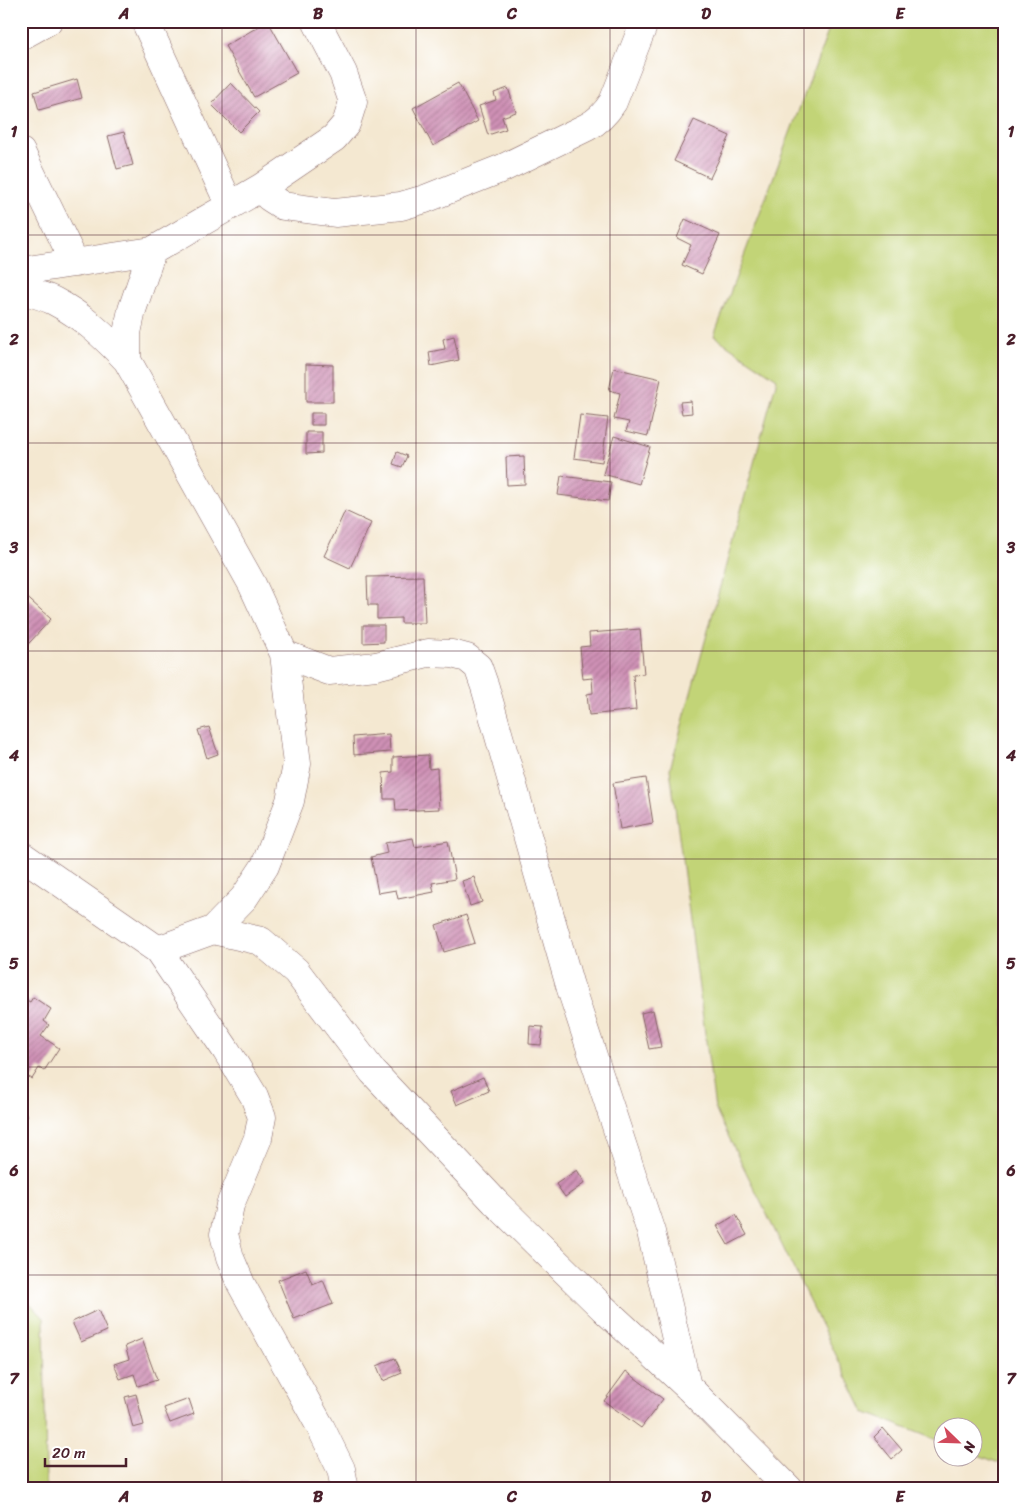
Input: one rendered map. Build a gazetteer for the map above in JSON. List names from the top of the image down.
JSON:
{
  "scale_bar": "20 m",
  "north": "bottom right",
  "grid": {
    "columns": [
      "A",
      "B",
      "C",
      "D",
      "E"
    ],
    "rows": [
      "1",
      "2",
      "3",
      "4",
      "5",
      "6",
      "7"
    ]
  }
}
